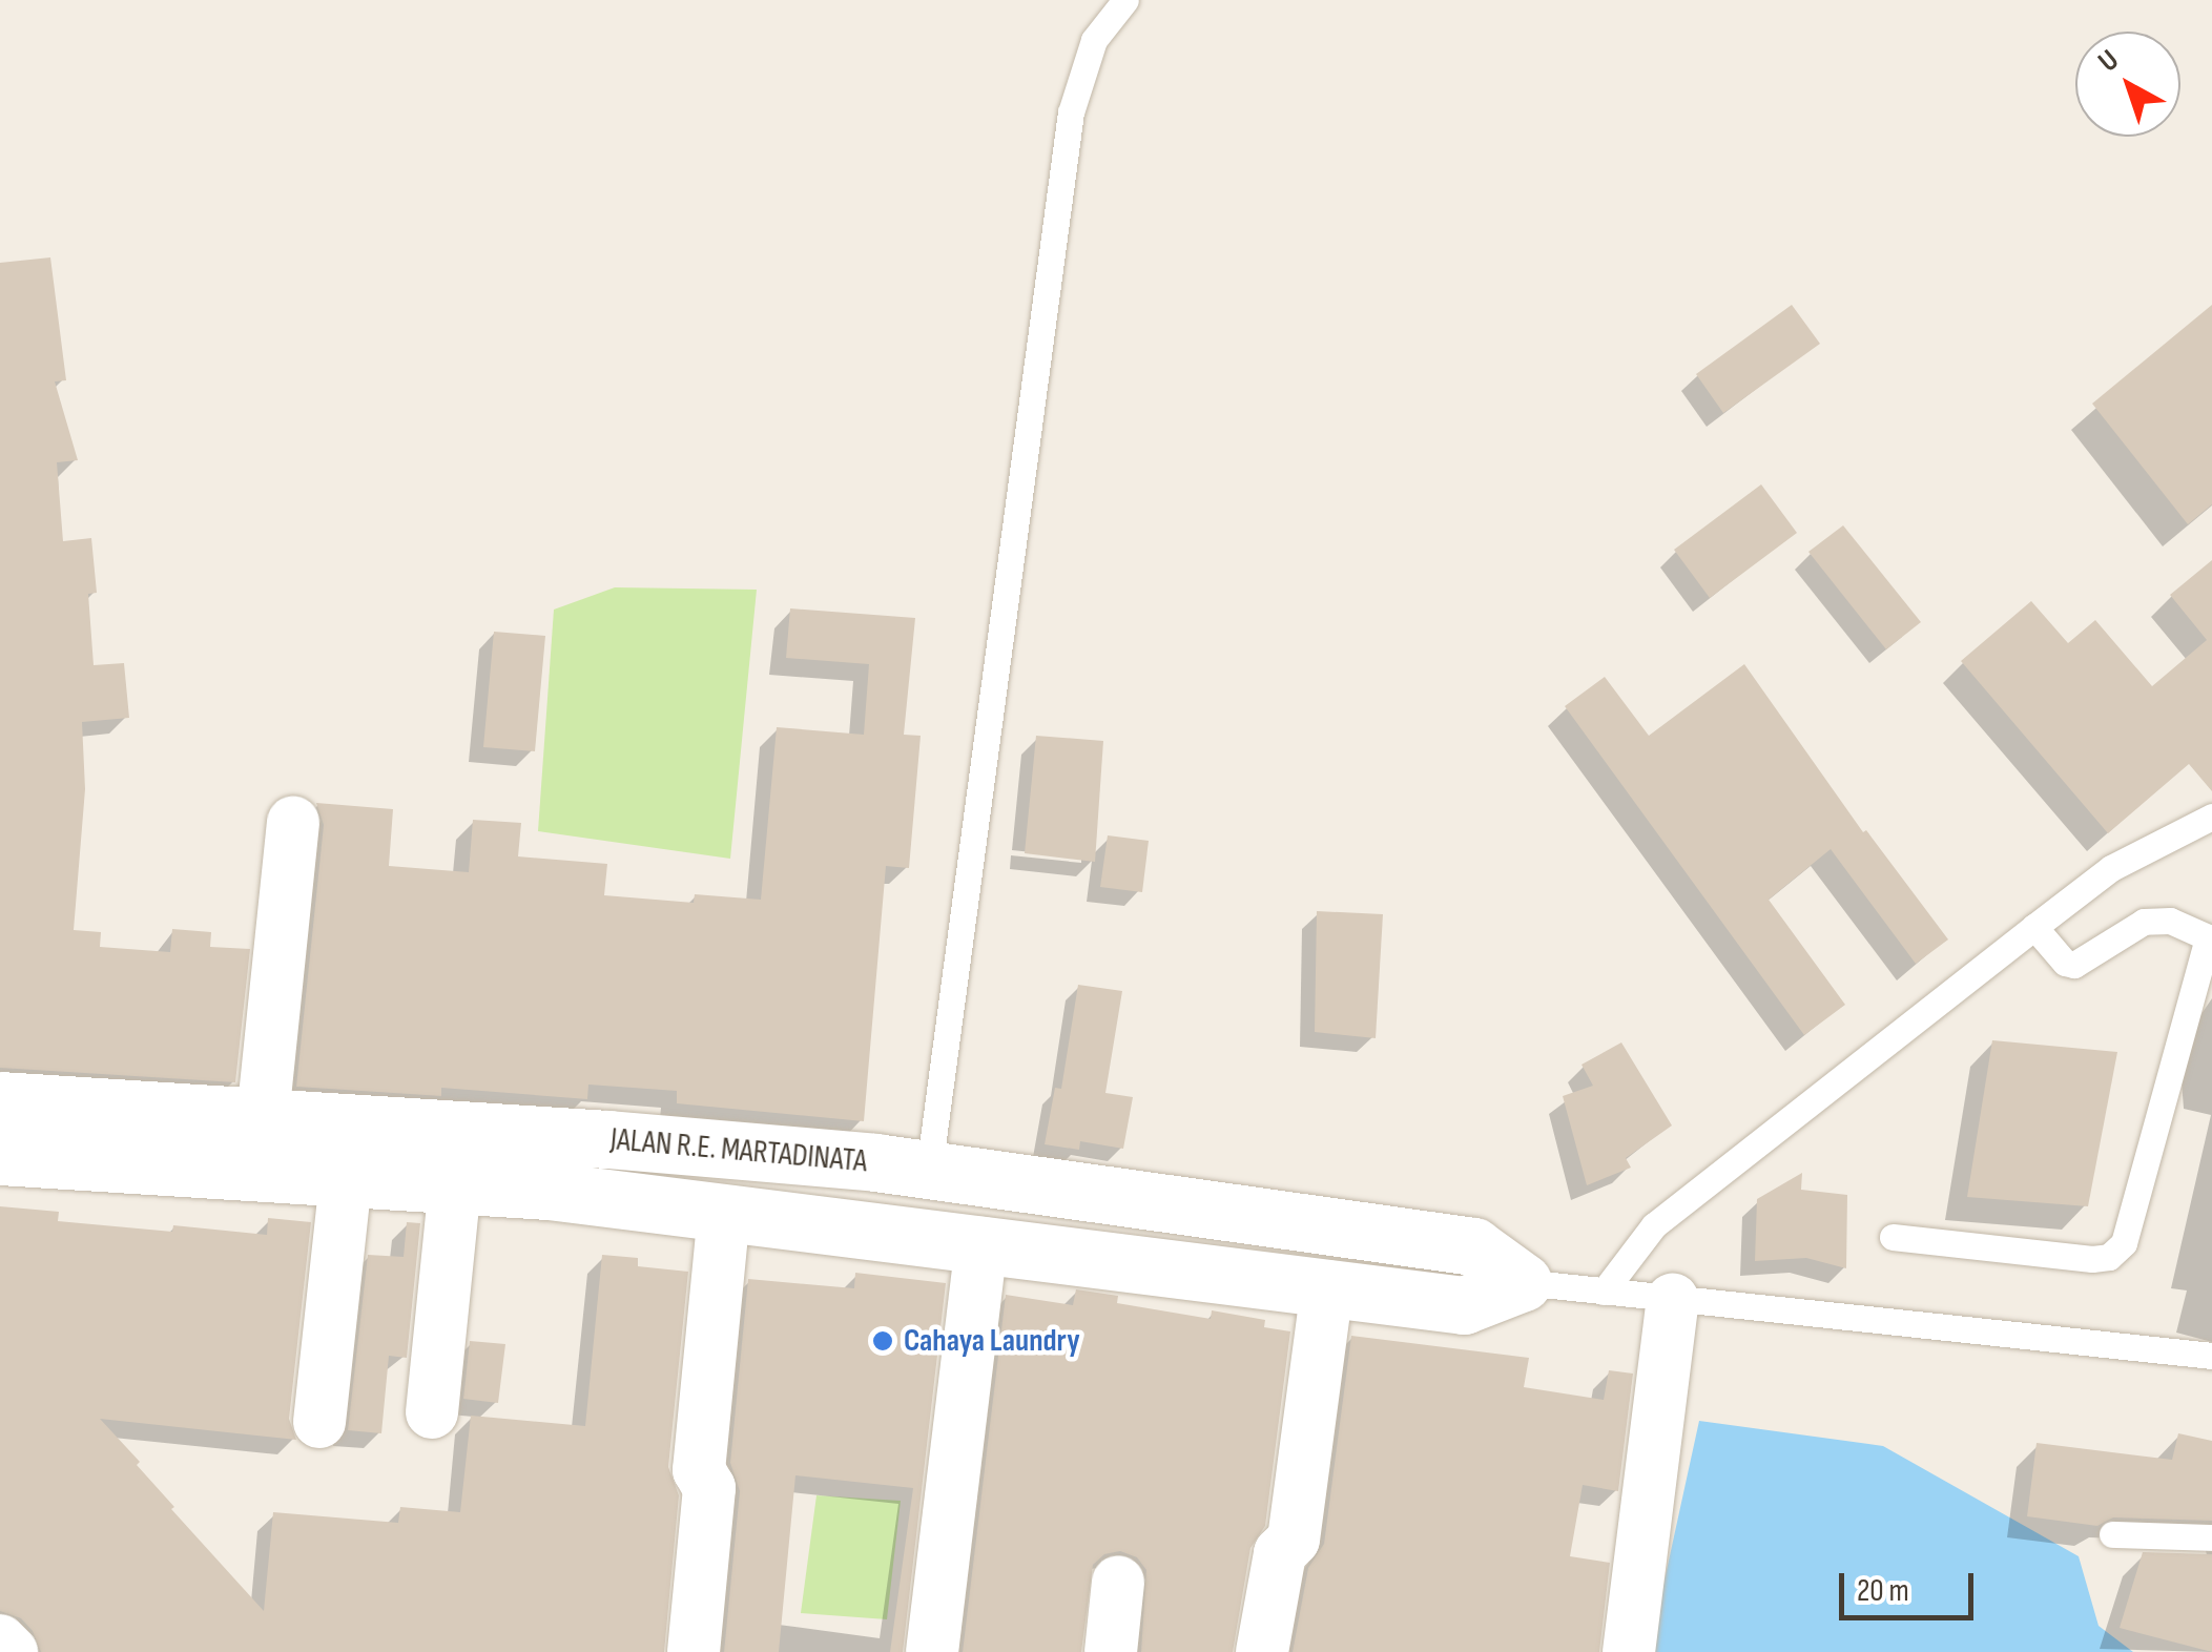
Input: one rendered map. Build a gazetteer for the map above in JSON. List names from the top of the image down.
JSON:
{
  "streets": {
    "street": ["JALAN R.E. MARTADINATA"]
  },
  "places": ["Cahaya Laundry"],
  "scale_bar": "20 m",
  "north": "top left"
}
